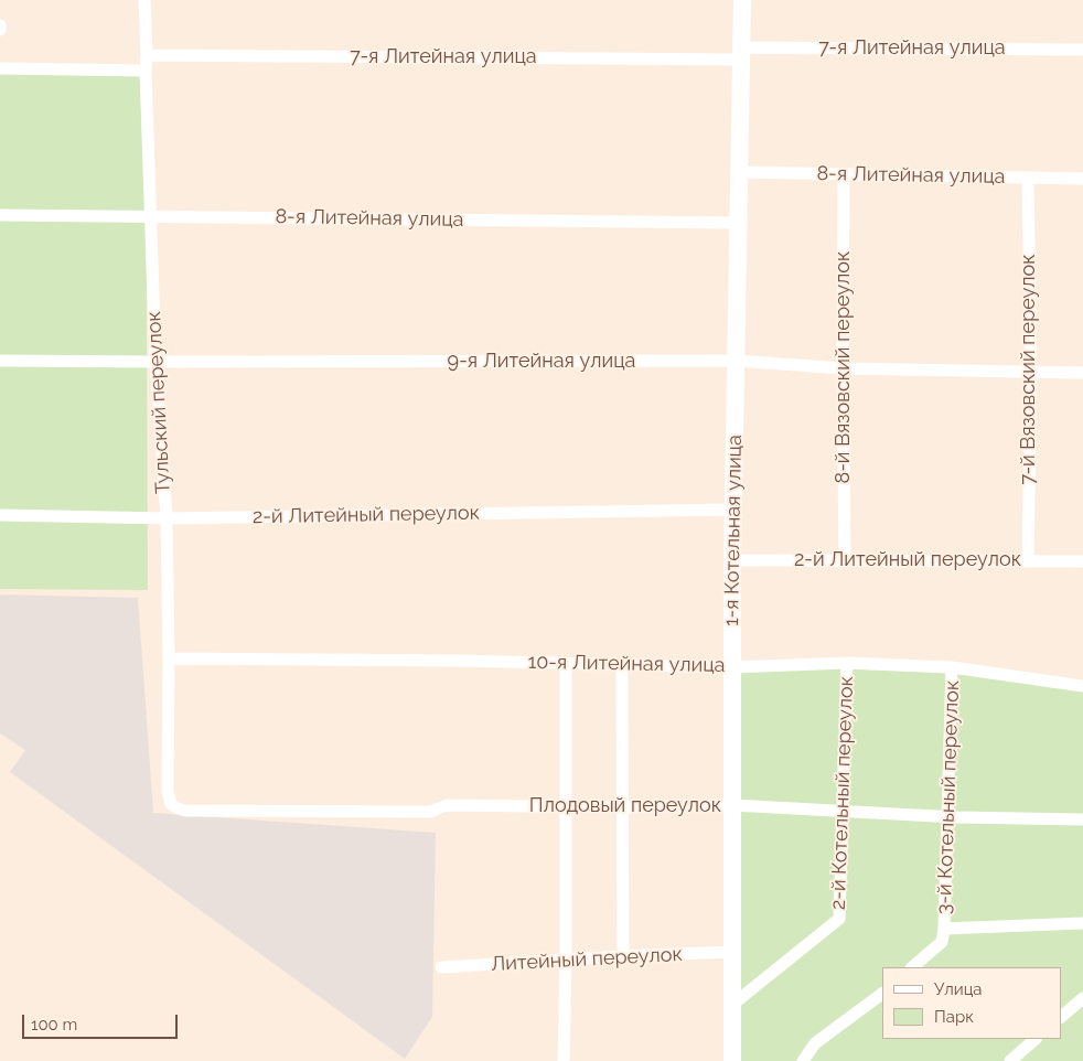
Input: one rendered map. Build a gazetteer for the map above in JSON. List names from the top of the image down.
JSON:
{
  "streets": {
    "street": [
      "7-я Литейная улица",
      "8-я Литейная улица",
      "9-я Литейная улица",
      "8-й Вязовский переулок",
      "7-й Вязовский переулок",
      "Тульский переулок",
      "2-й Литейный переулок",
      "1-я Котельная улица",
      "10-я Литейная улица",
      "2-й Котельный переулок",
      "3-й Котельный переулок",
      "Плодовый переулок",
      "Литейный переулок"
    ]
  },
  "crossings": [
    ["7-я Литейная улица", "Тульский переулок"],
    ["7-я Литейная улица", "1-я Котельная улица"],
    ["8-я Литейная улица", "8-й Вязовский переулок"],
    ["8-я Литейная улица", "7-й Вязовский переулок"],
    ["8-я Литейная улица", "Тульский переулок"],
    ["8-я Литейная улица", "1-я Котельная улица"],
    ["9-я Литейная улица", "8-й Вязовский переулок"],
    ["9-я Литейная улица", "7-й Вязовский переулок"],
    ["9-я Литейная улица", "Тульский переулок"],
    ["9-я Литейная улица", "1-я Котельная улица"],
    ["8-й Вязовский переулок", "2-й Литейный переулок"],
    ["7-й Вязовский переулок", "2-й Литейный переулок"],
    ["Тульский переулок", "2-й Литейный переулок"],
    ["Тульский переулок", "10-я Литейная улица"],
    ["Тульский переулок", "Плодовый переулок"],
    ["2-й Литейный переулок", "1-я Котельная улица"],
    ["1-я Котельная улица", "10-я Литейная улица"],
    ["1-я Котельная улица", "2-й Котельный переулок"],
    ["1-я Котельная улица", "Плодовый переулок"],
    ["1-я Котельная улица", "Литейный переулок"],
    ["10-я Литейная улица", "2-й Котельный переулок"],
    ["10-я Литейная улица", "3-й Котельный переулок"],
    ["2-й Котельный переулок", "Плодовый переулок"],
    ["3-й Котельный переулок", "Плодовый переулок"]
  ],
  "legend": ["Улица", "Парк"],
  "scale_bar": "100 m"
}
